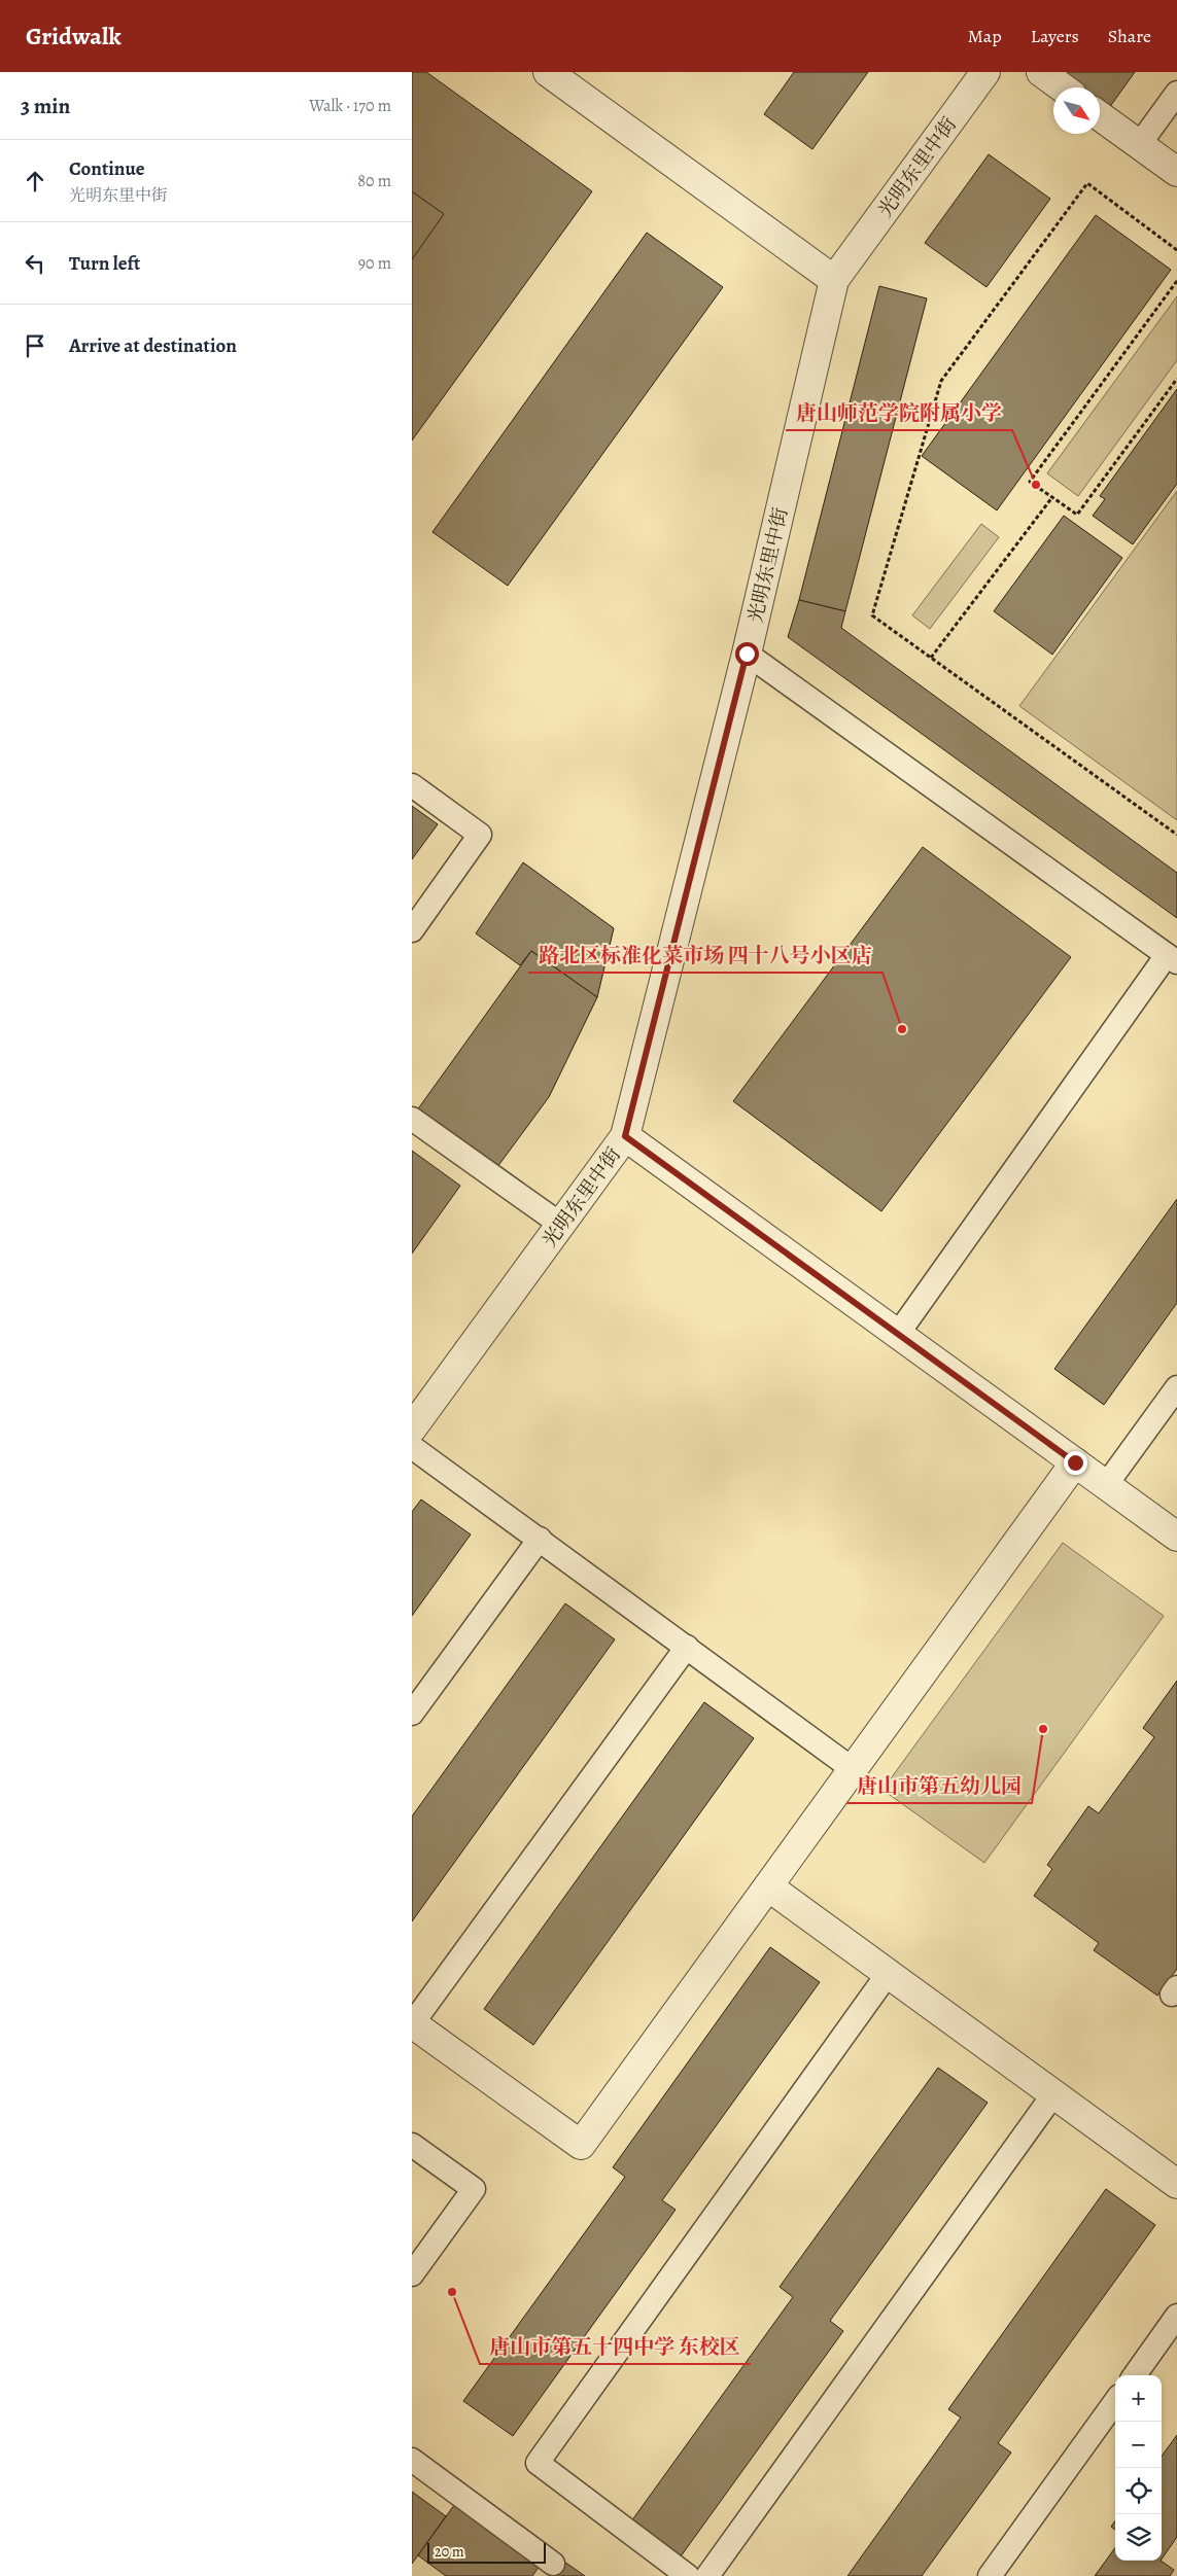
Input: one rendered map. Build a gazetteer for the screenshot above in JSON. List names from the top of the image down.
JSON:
{
  "streets": {
    "street": ["光明东里中街"]
  },
  "places": [
    "唐山师范学院附属小学",
    "路北区标准化菜市场 四十八号小区店",
    "唐山市第五幼儿园",
    "唐山市第五十四中学 东校区"
  ],
  "scale_bar": "20 m",
  "north": "bottom right",
  "page": {
    "header": "Gridwalk",
    "nav": ["Map", "Layers", "Share"],
    "heading": ["3 min", "Walk · 170 m"],
    "list": [
      ["Continue", "光明东里中街", "80 m"],
      ["Turn left", "90 m"],
      "Arrive at destination"
    ],
    "map_buttons": ["+", "−"],
    "scale": "20 m"
  }
}
